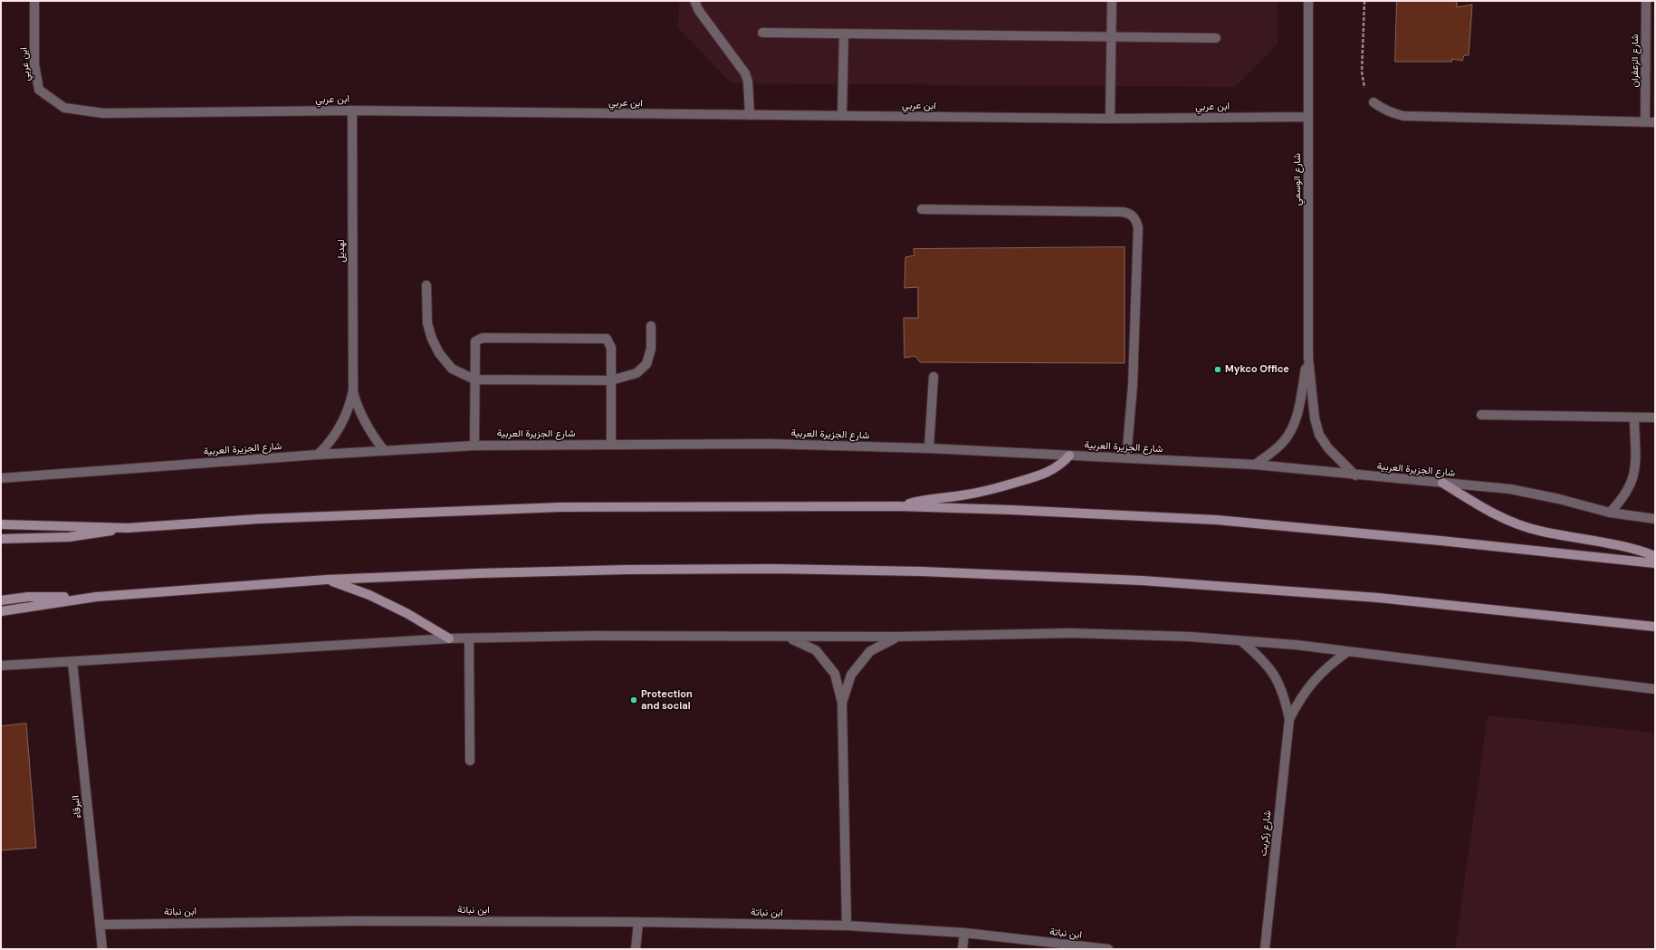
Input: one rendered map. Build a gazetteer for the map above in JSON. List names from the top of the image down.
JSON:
{
  "streets": {
    "street": [
      "شارع الزعفران",
      "ابن عربي",
      "شارع الوسمي",
      "لهديل",
      "شارع الجزيرة العربية",
      "البرقاء",
      "شارع زكريت",
      "ابن نباتة"
    ]
  },
  "crossings": [
    ["ابن عربي", "شارع الوسمي"],
    ["ابن عربي", "لهديل"],
    ["شارع الوسمي", "شارع الجزيرة العربية"],
    ["لهديل", "شارع الجزيرة العربية"],
    ["البرقاء", "ابن نباتة"]
  ],
  "places": ["Mykco Office", "Protection and social"]
}
